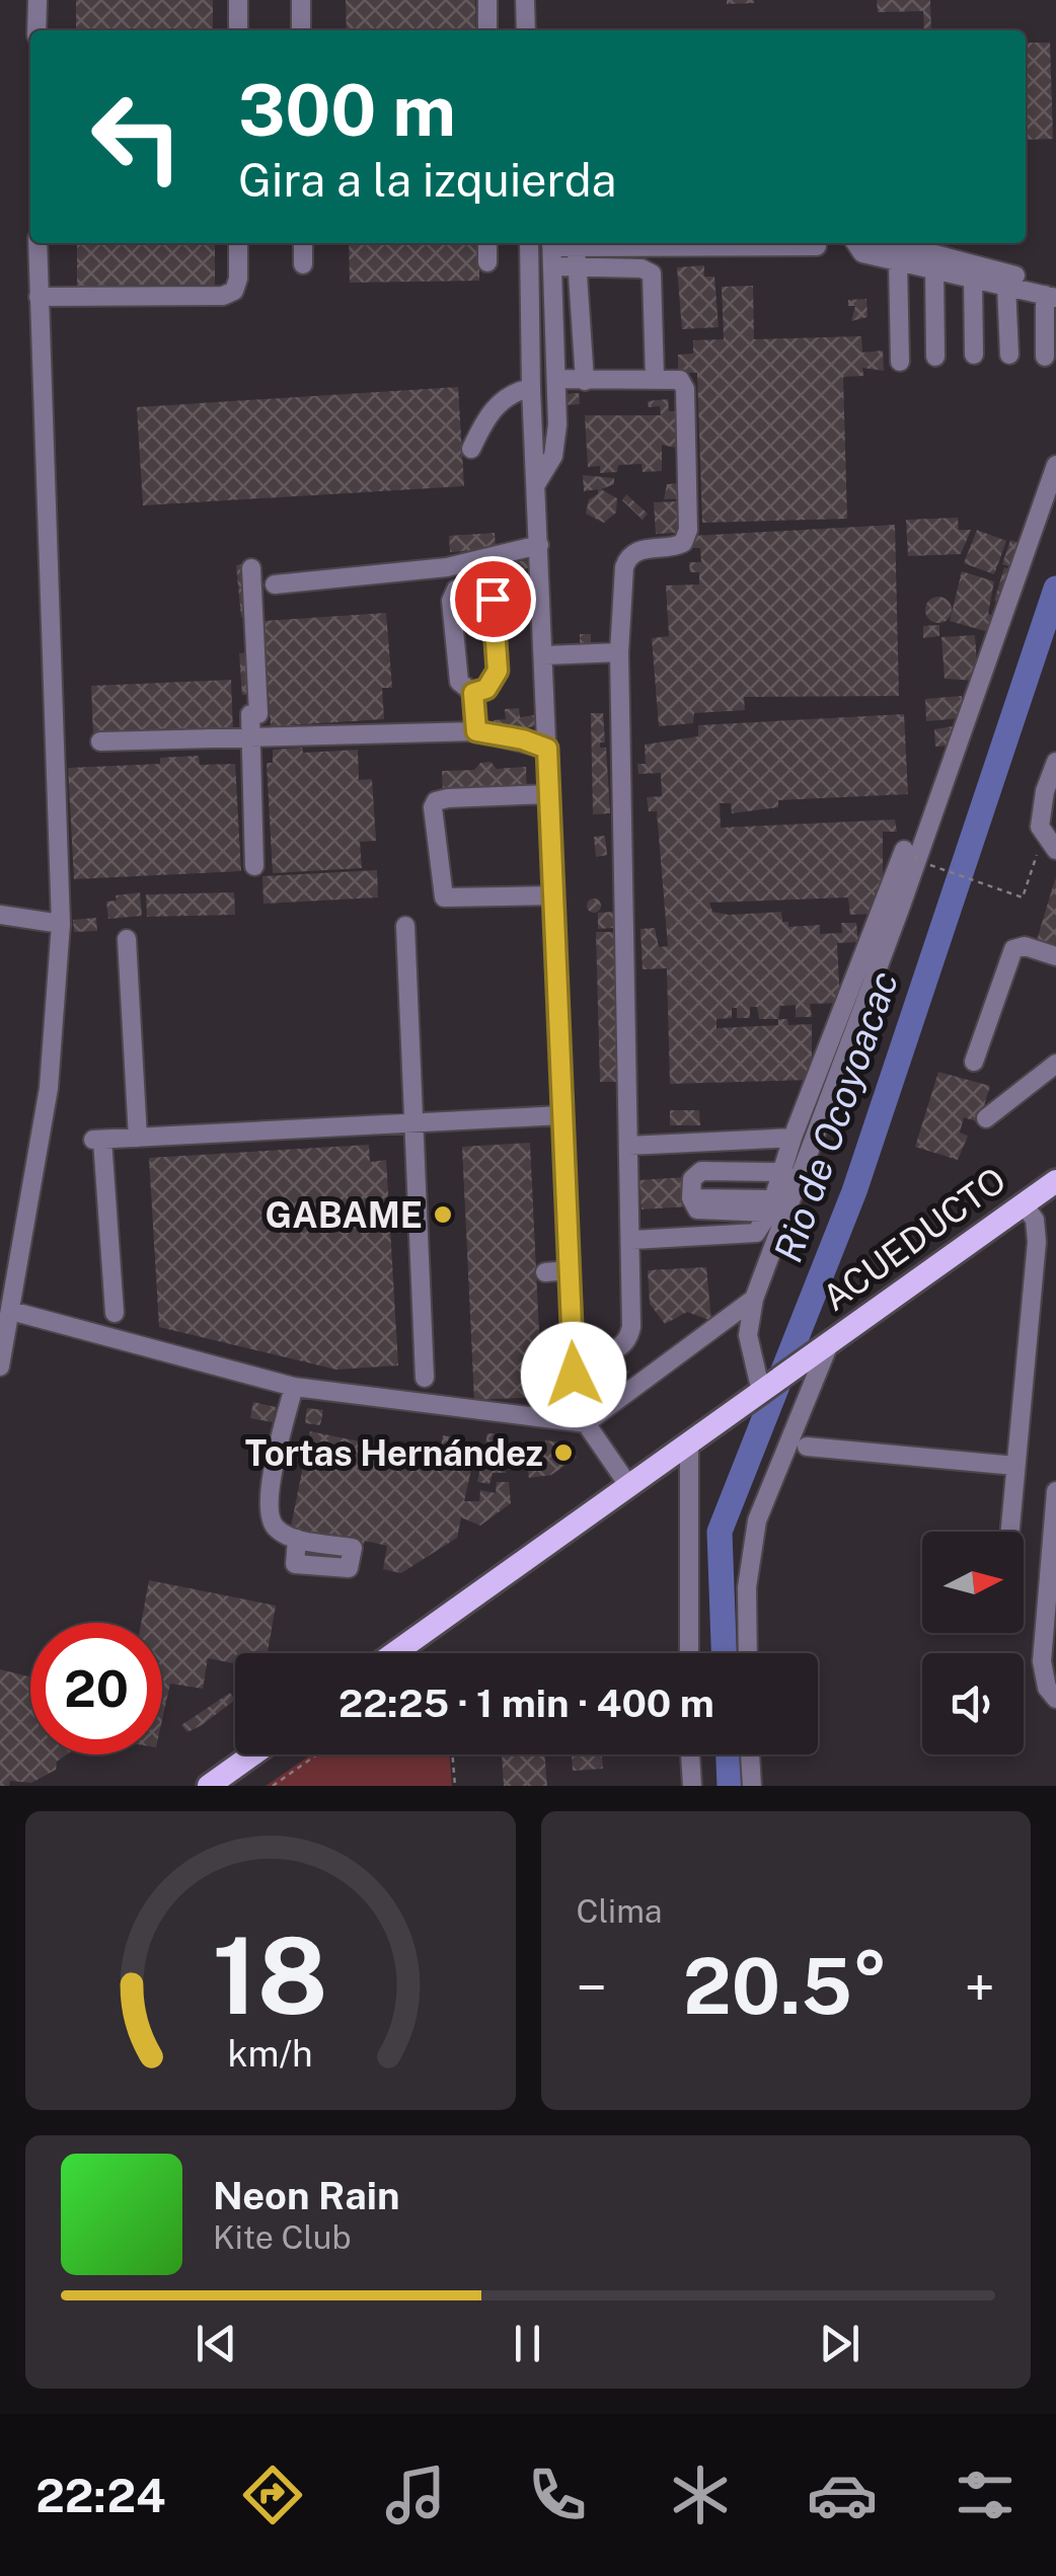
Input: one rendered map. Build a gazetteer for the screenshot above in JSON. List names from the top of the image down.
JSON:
{
  "streets": {
    "main road": ["ACUEDUCTO"]
  },
  "water": ["Rio de Ocoyoacac"],
  "places": ["GABAME", "Tortas Hernández"],
  "north": "right",
  "page": {
    "turn": ["300 m", "Gira a la izquierda"],
    "limit": "20",
    "trip": "22:25 · 1 min · 400 m",
    "tile": "Clima",
    "heat": ["−", "20.5°", "+"],
    "song": ["Neon Rain", "Kite Club"],
    "tabs": "22:24",
    "gauge": ["18", "km/h"]
  }
}
